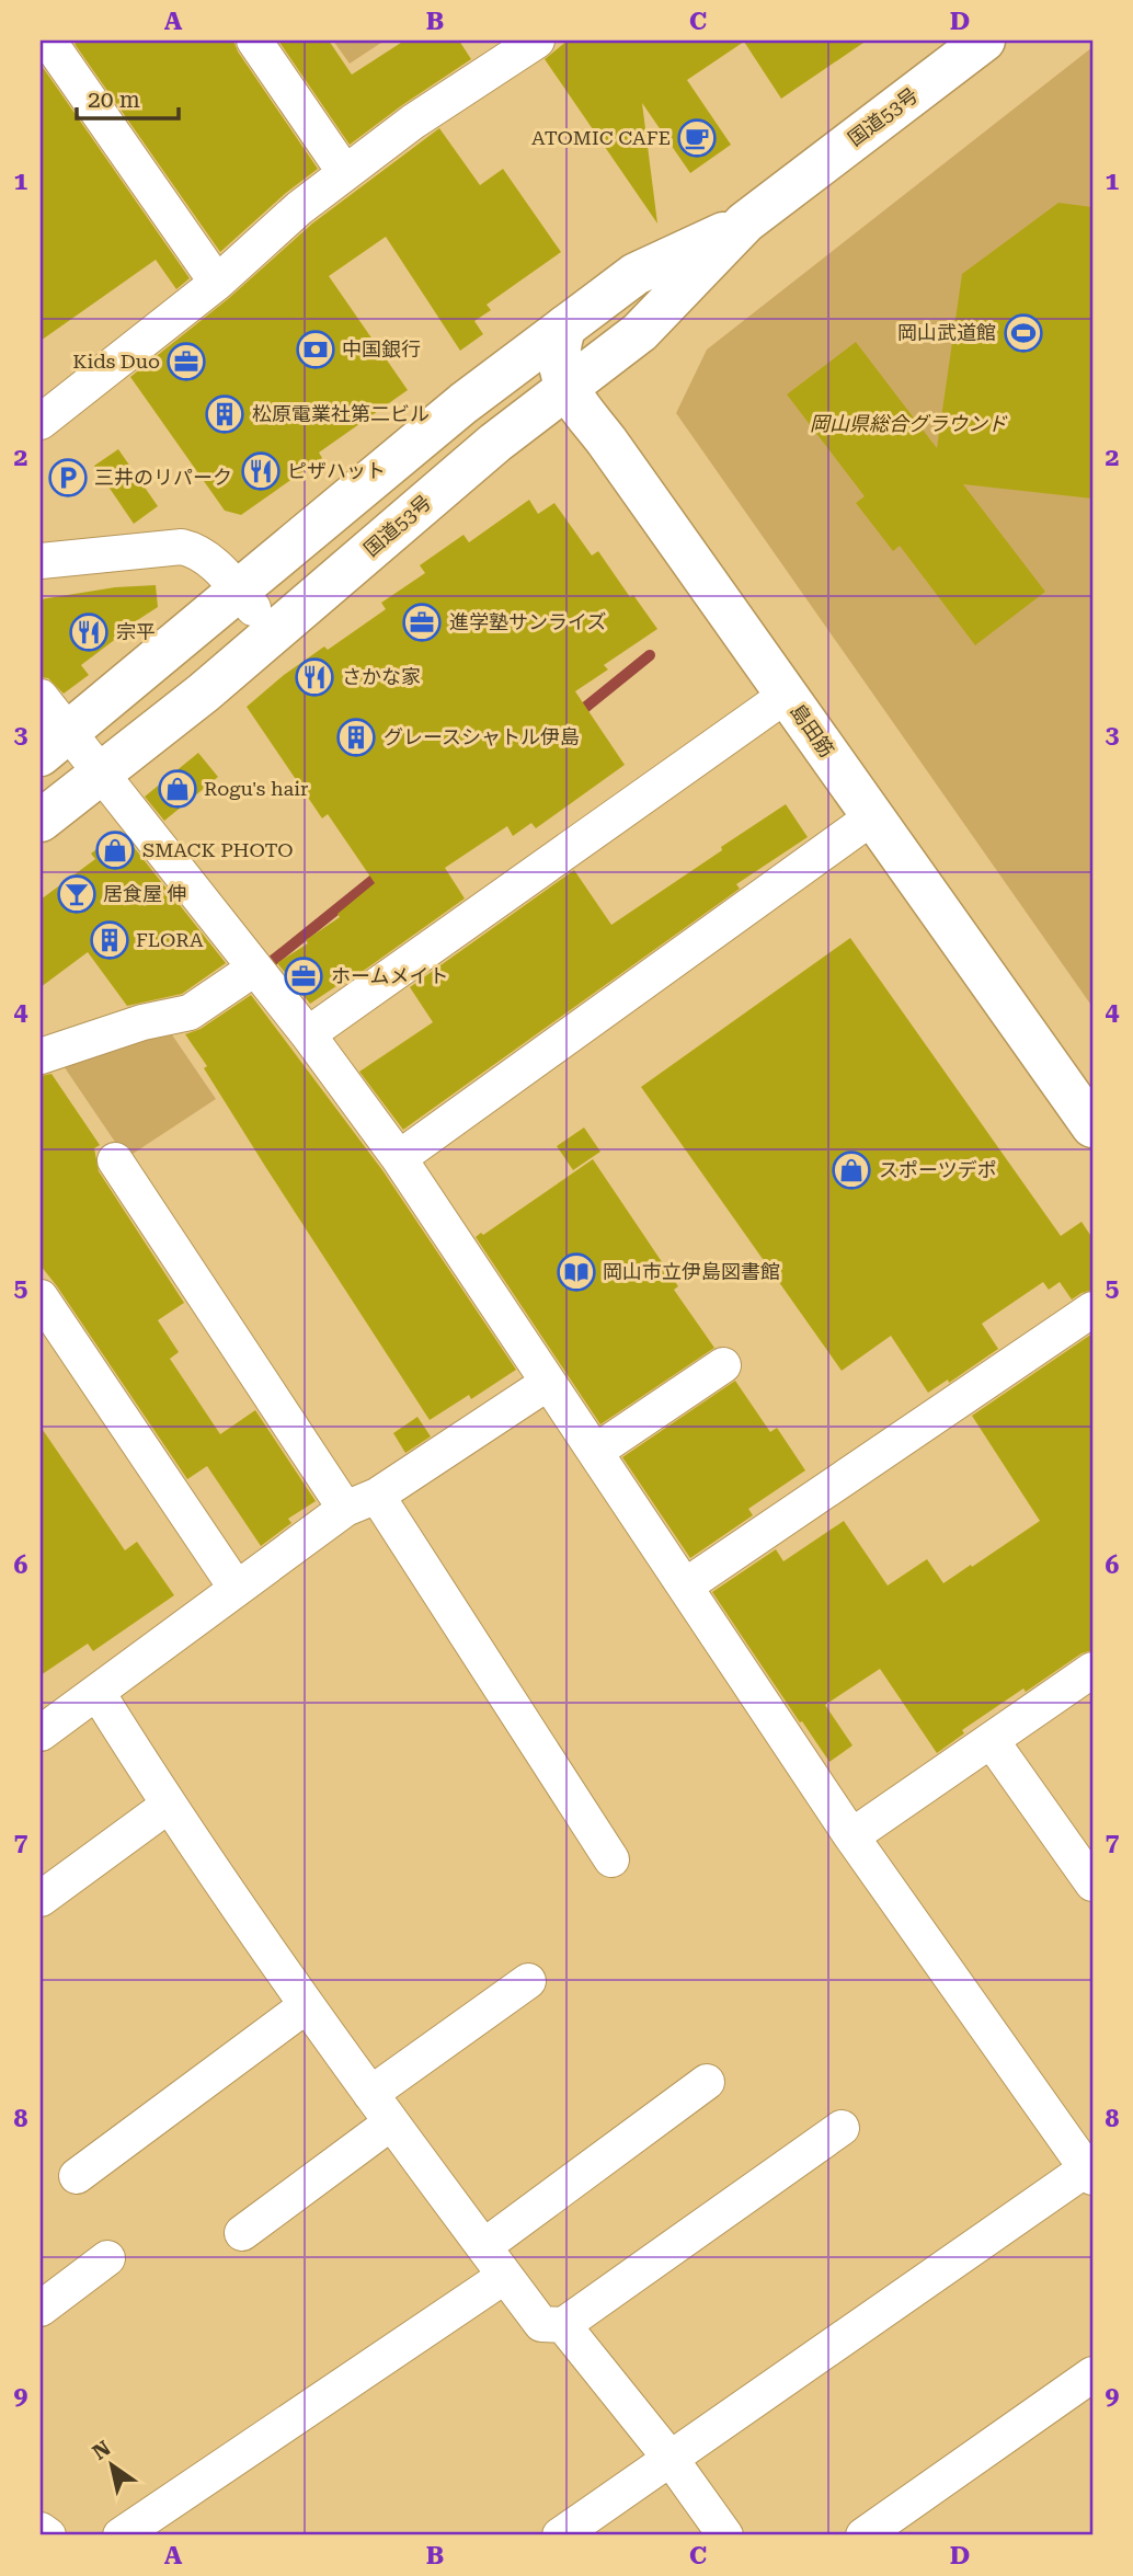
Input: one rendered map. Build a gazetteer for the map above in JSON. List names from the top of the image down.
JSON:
{
  "streets": {
    "main road": ["国道53号", "島田筋"]
  },
  "crossings": [
    ["国道53号", "島田筋"]
  ],
  "parks": ["岡山県総合グラウンド"],
  "places": {
    "cafe": ["ATOMIC CAFE"],
    "sports": ["岡山武道館"],
    "bank": ["中国銀行"],
    "office": ["Kids Duo", "進学塾サンライズ", "ホームメイト"],
    "building": ["松原電業社第二ビル", "グレースシャトル伊島", "FLORA"],
    "restaurant": ["ピザハット", "宗平", "さかな家"],
    "parking": ["三井のリパーク"],
    "shop": ["Rogu's hair", "SMACK PHOTO", "スポーツデポ"],
    "bar": ["居食屋 伸"],
    "library": ["岡山市立伊島図書館"]
  },
  "scale_bar": "20 m",
  "north": "top left",
  "grid": {
    "columns": [
      "A",
      "B",
      "C",
      "D"
    ],
    "rows": [
      "1",
      "2",
      "3",
      "4",
      "5",
      "6",
      "7",
      "8",
      "9"
    ]
  }
}
